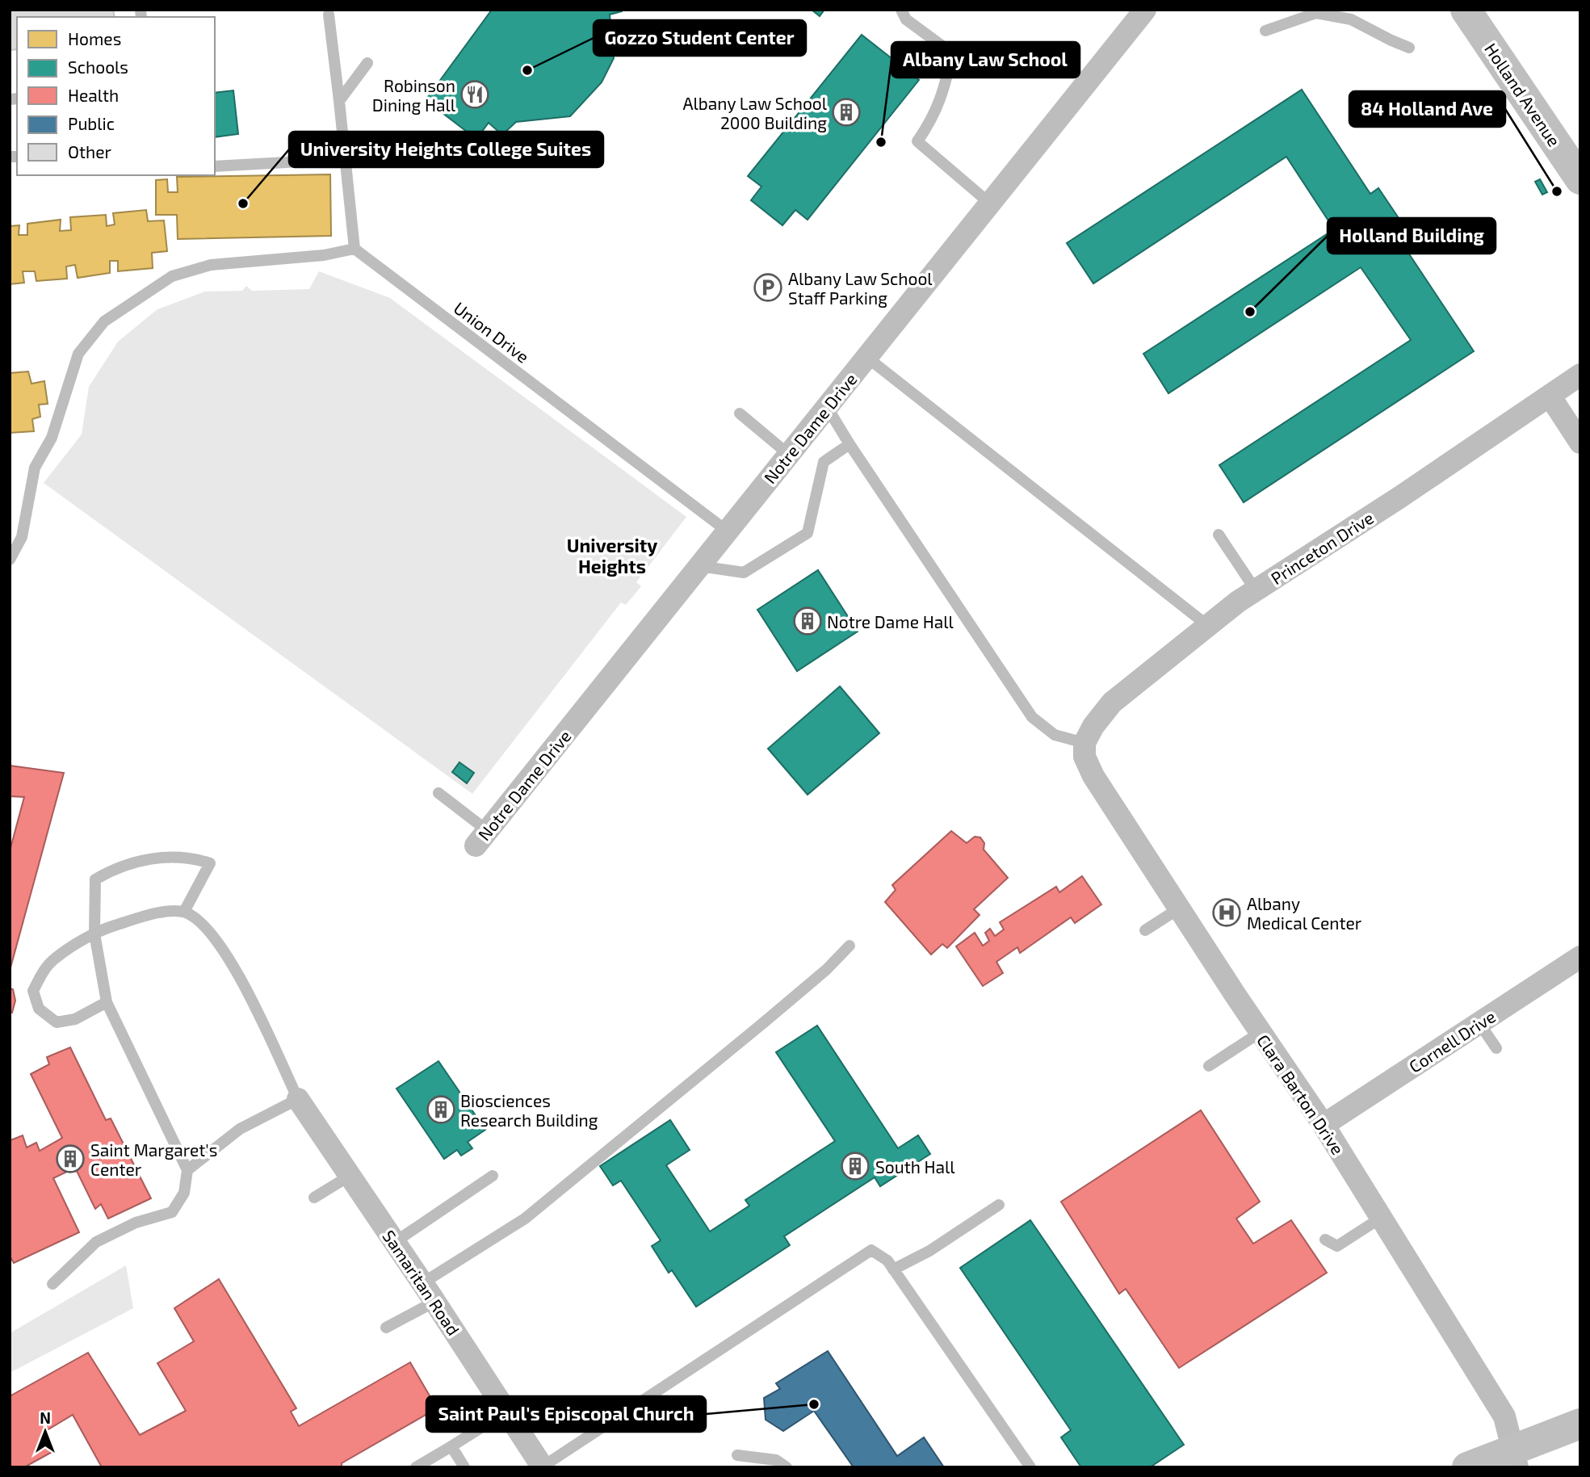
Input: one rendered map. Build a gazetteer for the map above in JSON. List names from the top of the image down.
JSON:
{
  "streets": {
    "street": [
      "Holland Avenue",
      "Notre Dame Drive",
      "Princeton Drive",
      "Cornell Drive",
      "Clara Barton Drive",
      "Samaritan Road"
    ],
    "lane": ["Union Drive"]
  },
  "crossings": [
    ["Union Drive", "Notre Dame Drive"],
    ["Princeton Drive", "Clara Barton Drive"],
    ["Cornell Drive", "Clara Barton Drive"]
  ],
  "districts": ["University Heights"],
  "places": {
    "other": [
      "Gozzo Student Center",
      "Albany Law School",
      "84 Holland Ave",
      "University Heights College Suites",
      "Holland Building",
      "Saint Paul's Episcopal Church"
    ],
    "restaurant": ["Robinson Dining Hall"],
    "building": [
      "Albany Law School 2000 Building",
      "Notre Dame Hall",
      "Biosciences Research Building",
      "Saint Margaret's Center",
      "South Hall"
    ],
    "parking": ["Albany Law School Staff Parking"],
    "hospital": ["Albany Medical Center"]
  },
  "legend": [
    "Homes",
    "Schools",
    "Health",
    "Public",
    "Other"
  ],
  "north": "top"
}
